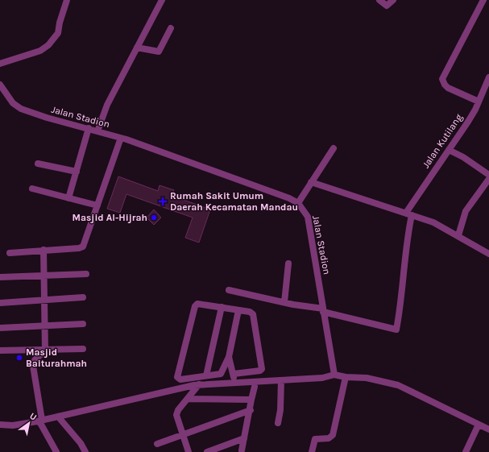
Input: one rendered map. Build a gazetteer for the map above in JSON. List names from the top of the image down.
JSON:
{
  "streets": {
    "street": ["Jalan Stadion", "Jalan Kutilang"]
  },
  "places": {
    "health": ["Rumah Sakit Umum Daerah Kecamatan Mandau"],
    "other": ["Masjid Al-Hijrah", "Masjid Baiturahmah"]
  },
  "north": "top right"
}
